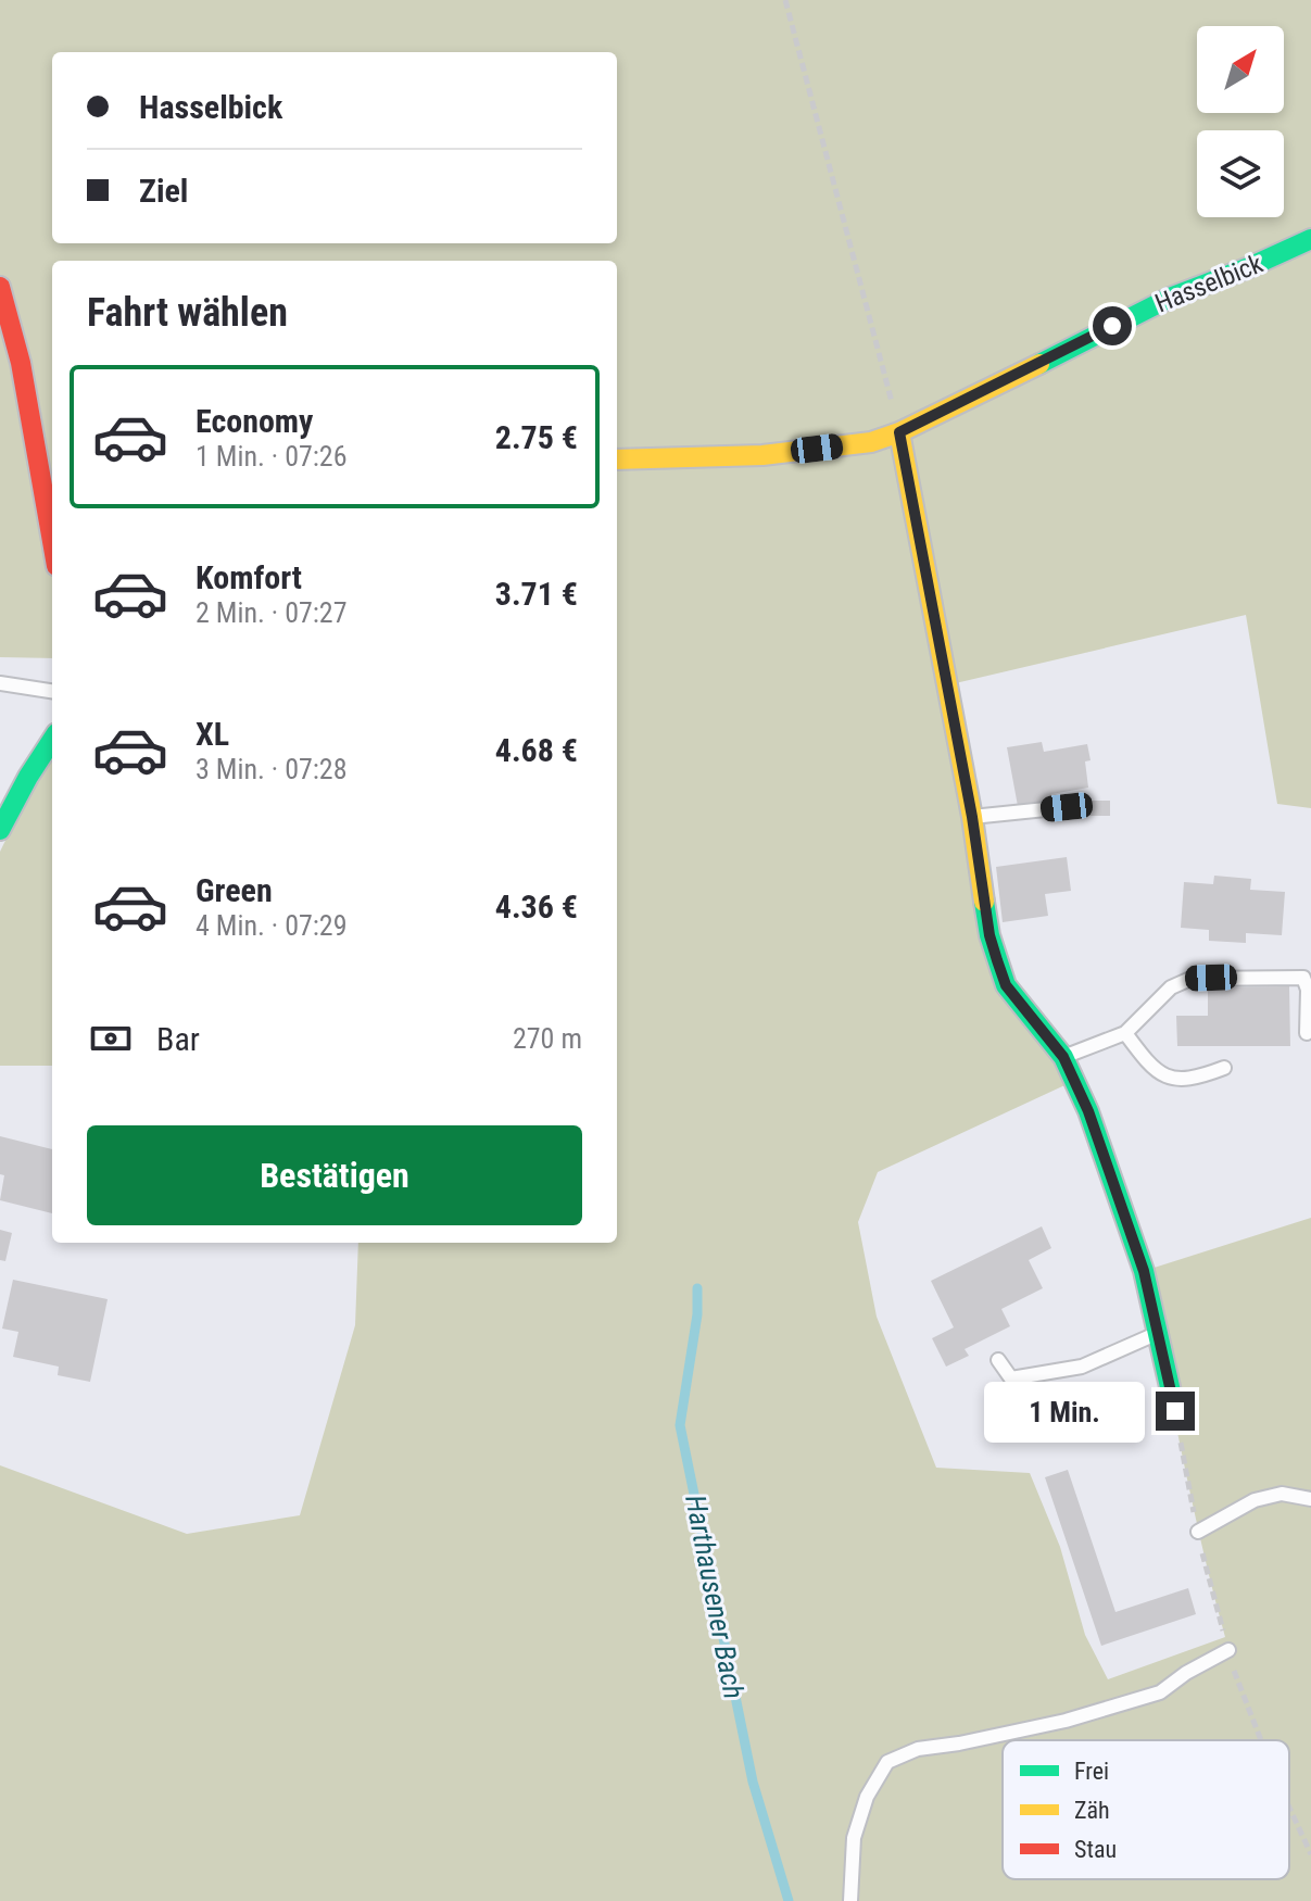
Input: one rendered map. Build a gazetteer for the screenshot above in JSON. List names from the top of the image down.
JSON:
{
  "streets": {
    "street": ["Hasselbick"]
  },
  "water": ["Harthausener Bach"],
  "legend": ["Frei", "Zäh", "Stau"],
  "north": "top right",
  "page": {
    "banner": ["Hasselbick", "Ziel"],
    "heading": "Fahrt wählen",
    "list": [
      {
        "name": "Economy",
        "note": "1 Min. · 07:26",
        "value": "2.75 €"
      },
      {
        "name": "Komfort",
        "note": "2 Min. · 07:27",
        "value": "3.71 €"
      },
      {
        "name": "XL",
        "note": "3 Min. · 07:28",
        "value": "4.68 €"
      },
      {
        "name": "Green",
        "note": "4 Min. · 07:29",
        "value": "4.36 €"
      }
    ],
    "pay": ["Bar", "270 m"],
    "buttons": "Bestätigen",
    "bubble": "1 Min."
  }
}
